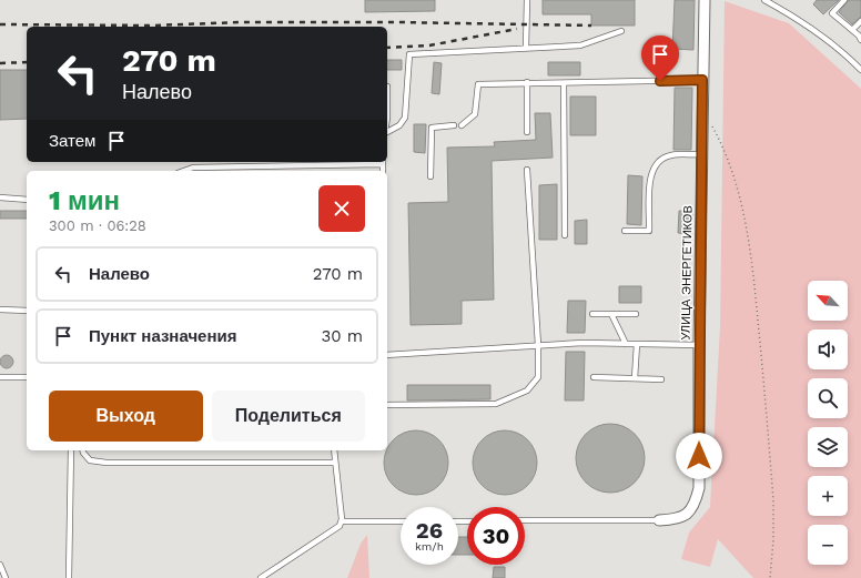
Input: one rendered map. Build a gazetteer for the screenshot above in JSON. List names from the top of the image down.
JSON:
{
  "streets": {
    "street": ["УЛИЦА ЭНЕРГЕТИКОВ"]
  },
  "north": "top left",
  "page": {
    "turn": ["270 m", "Налево"],
    "then": "Затем",
    "heading": ["1 мин", "300 m · 06:28"],
    "list": [
      {
        "name": "Налево",
        "value": "270 m"
      },
      {
        "name": "Пункт назначения",
        "value": "30 m"
      }
    ],
    "map_buttons": ["+", "−"],
    "buttons": ["Выход", "Поделиться"],
    "speed": "26 km/h",
    "limit": "30"
  }
}
